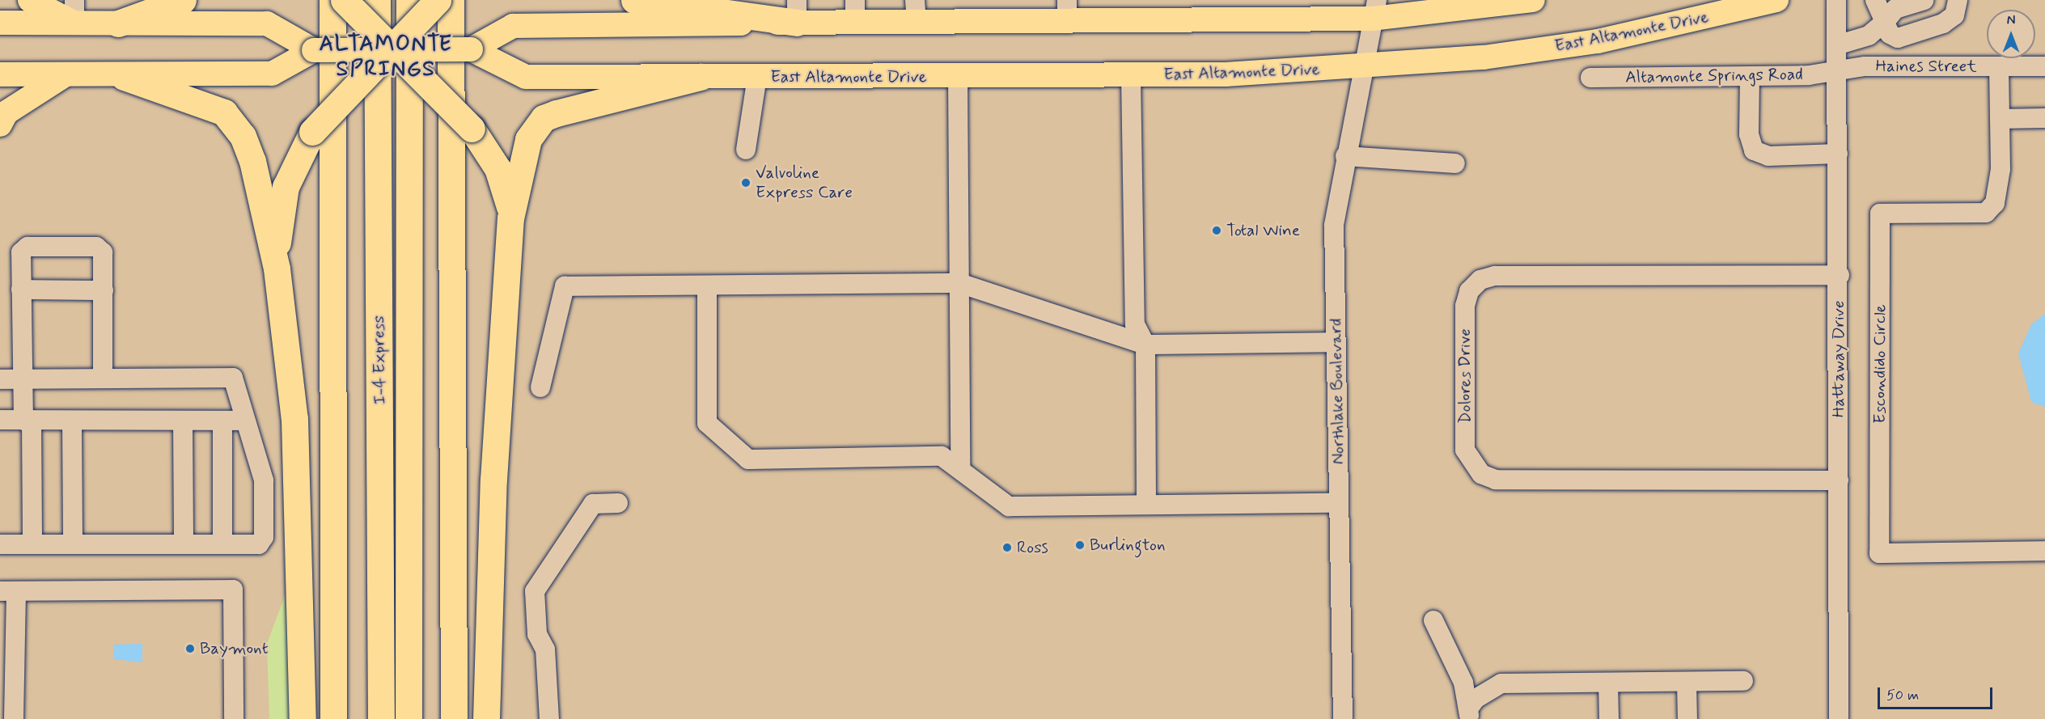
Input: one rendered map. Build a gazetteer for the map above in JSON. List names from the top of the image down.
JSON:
{
  "streets": {
    "highway": ["I-4 Express"],
    "main road": ["East Altamonte Drive"],
    "street": [
      "Haines Street",
      "Altamonte Springs Road",
      "Hattaway Drive",
      "Escondido Circle",
      "Dolores Drive",
      "Northlake Boulevard"
    ]
  },
  "crossings": [
    ["East Altamonte Drive", "Northlake Boulevard"],
    ["Haines Street", "Altamonte Springs Road"],
    ["Haines Street", "Hattaway Drive"],
    ["Haines Street", "Escondido Circle"],
    ["Altamonte Springs Road", "Hattaway Drive"],
    ["Hattaway Drive", "Dolores Drive"]
  ],
  "districts": ["ALTAMONTE SPRINGS"],
  "places": [
    "Valvoline Express Care",
    "Total Wine",
    "Burlington",
    "Ross",
    "Baymont"
  ],
  "scale_bar": "50 m",
  "north": "top"
}
